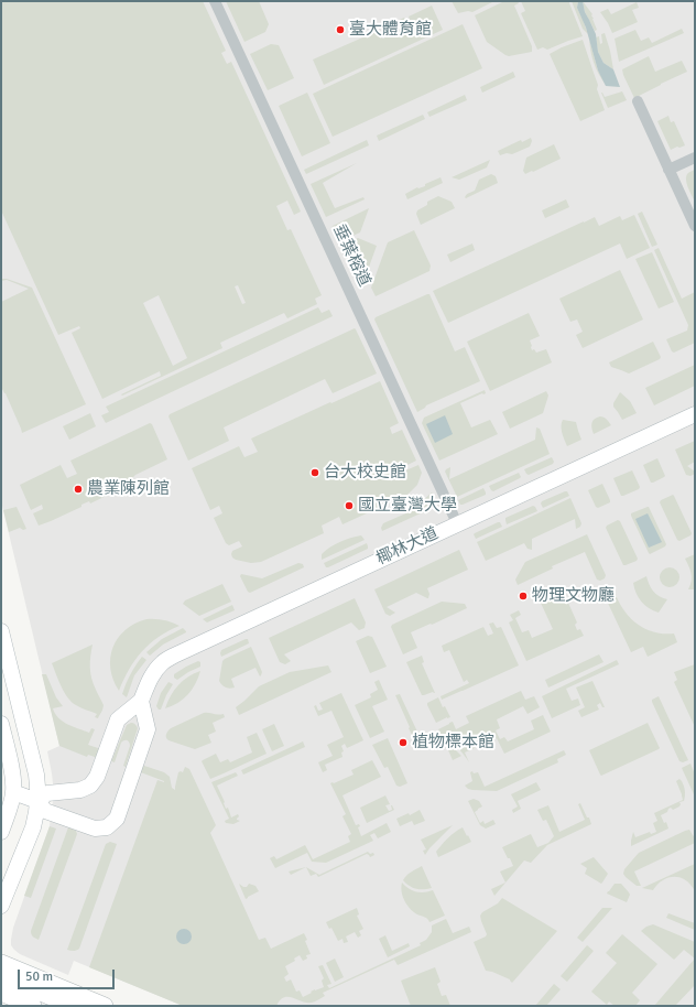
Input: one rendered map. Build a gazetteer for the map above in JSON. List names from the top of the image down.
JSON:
{
  "streets": {
    "street": ["垂葉榕道", "椰林大道"]
  },
  "crossings": [
    ["垂葉榕道", "椰林大道"]
  ],
  "places": [
    "臺大體育館",
    "台大校史館",
    "農業陳列館",
    "國立臺灣大學",
    "物理文物廳",
    "植物標本館"
  ],
  "scale_bar": "50 m"
}
